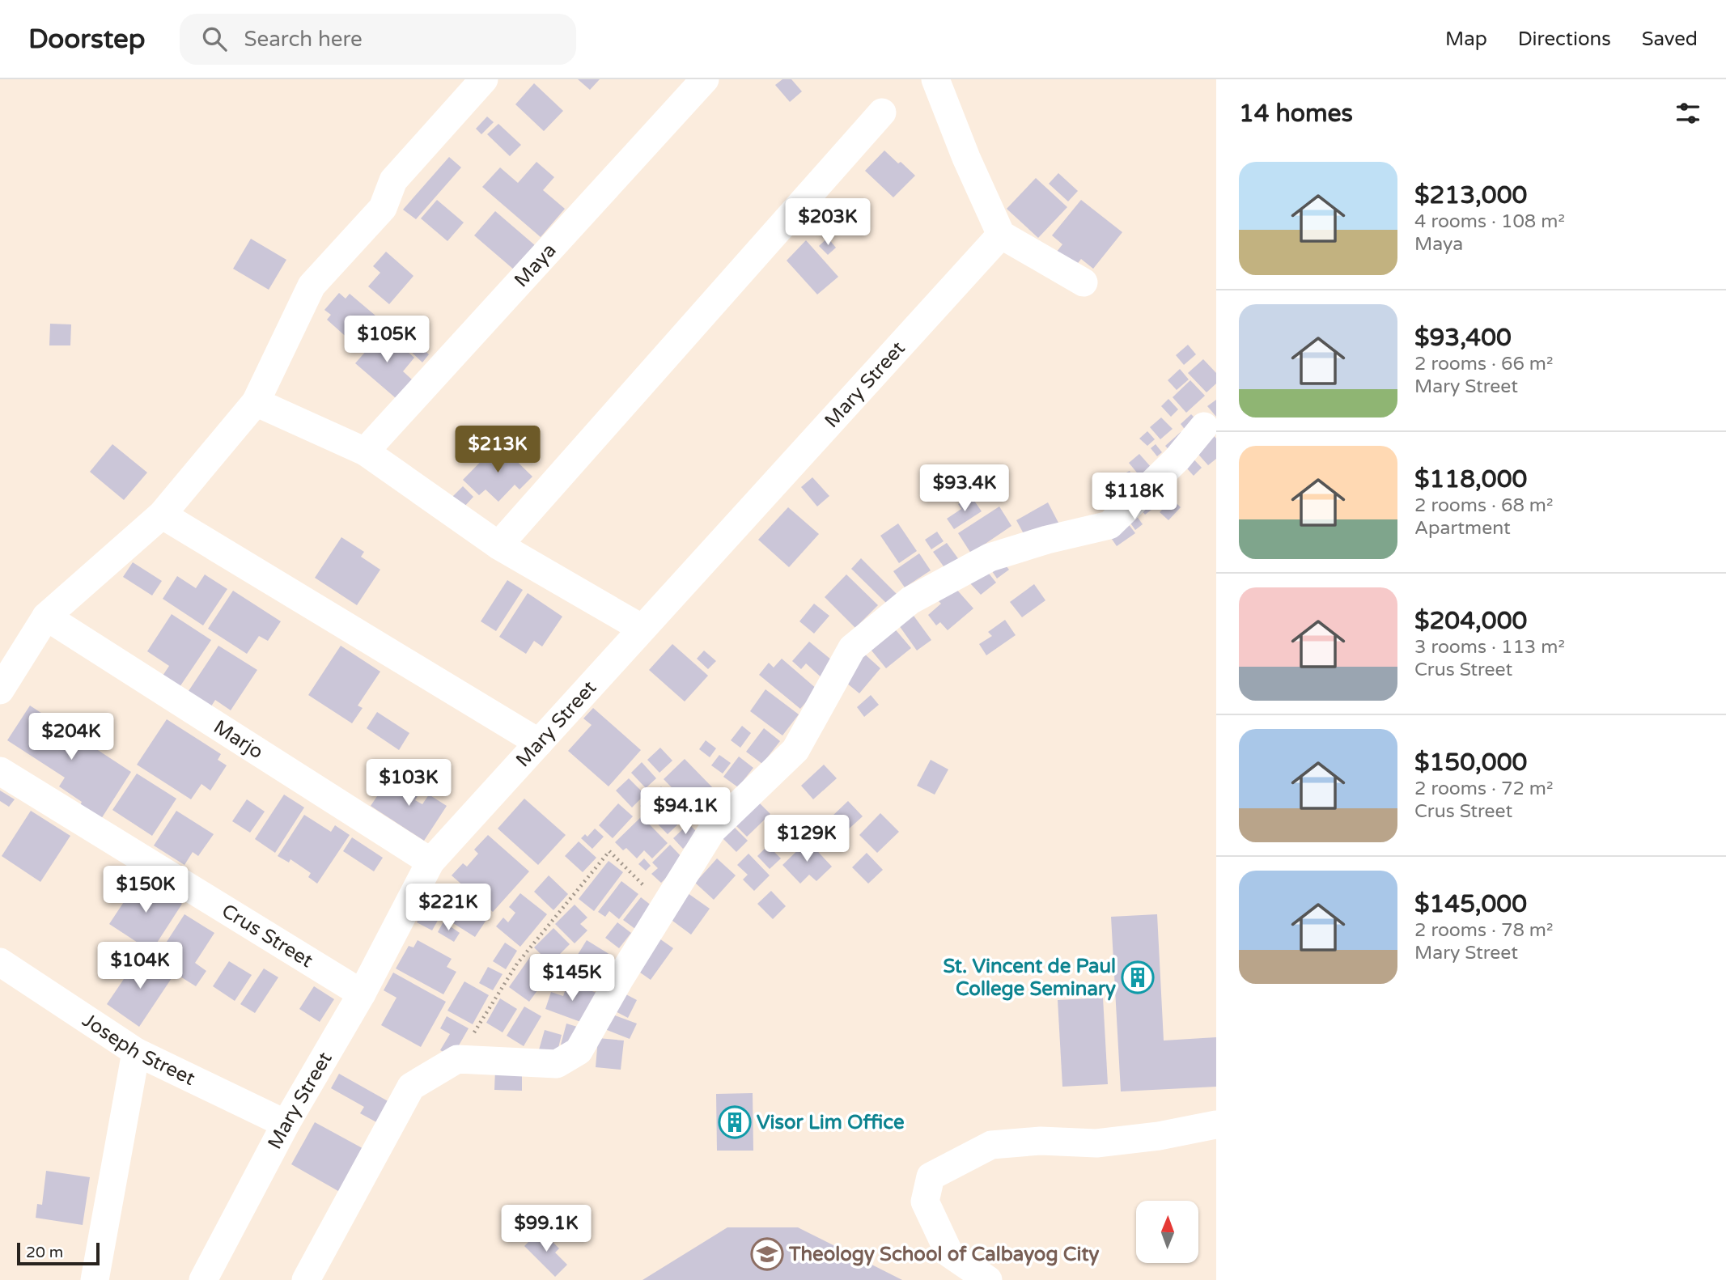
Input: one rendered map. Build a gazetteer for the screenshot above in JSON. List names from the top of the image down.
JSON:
{
  "streets": {
    "street": [
      "Maya",
      "Mary Street",
      "Marjo",
      "Crus Street",
      "Joseph Street"
    ]
  },
  "crossings": [
    ["Mary Street", "Marjo"],
    ["Mary Street", "Crus Street"],
    ["Mary Street", "Joseph Street"]
  ],
  "places": {
    "building": ["St. Vincent de Paul College Seminary", "Visor Lim Office"],
    "school or university": ["Theology School of Calbayog City"]
  },
  "scale_bar": "20 m",
  "north": "top",
  "page": {
    "header": "Doorstep",
    "search": "Search here",
    "nav": ["Map", "Directions", "Saved"],
    "heading": "14 homes",
    "list": [
      {
        "name": "$213,000",
        "note": "4 rooms · 108 m² · Maya"
      },
      {
        "name": "$93,400",
        "note": "2 rooms · 66 m² · Mary Street"
      },
      {
        "name": "$118,000",
        "note": "2 rooms · 68 m² · Apartment"
      },
      {
        "name": "$204,000",
        "note": "3 rooms · 113 m² · Crus Street"
      },
      {
        "name": "$150,000",
        "note": "2 rooms · 72 m² · Crus Street"
      },
      {
        "name": "$145,000",
        "note": "2 rooms · 78 m² · Mary Street"
      }
    ],
    "price": [
      "$203K",
      "$105K",
      "$213K",
      "$93.4K",
      "$118K",
      "$204K",
      "$103K",
      "$94.1K",
      "$129K",
      "$150K",
      "$221K",
      "$104K",
      "$145K",
      "$99.1K"
    ],
    "scale": "20 m"
  }
}
